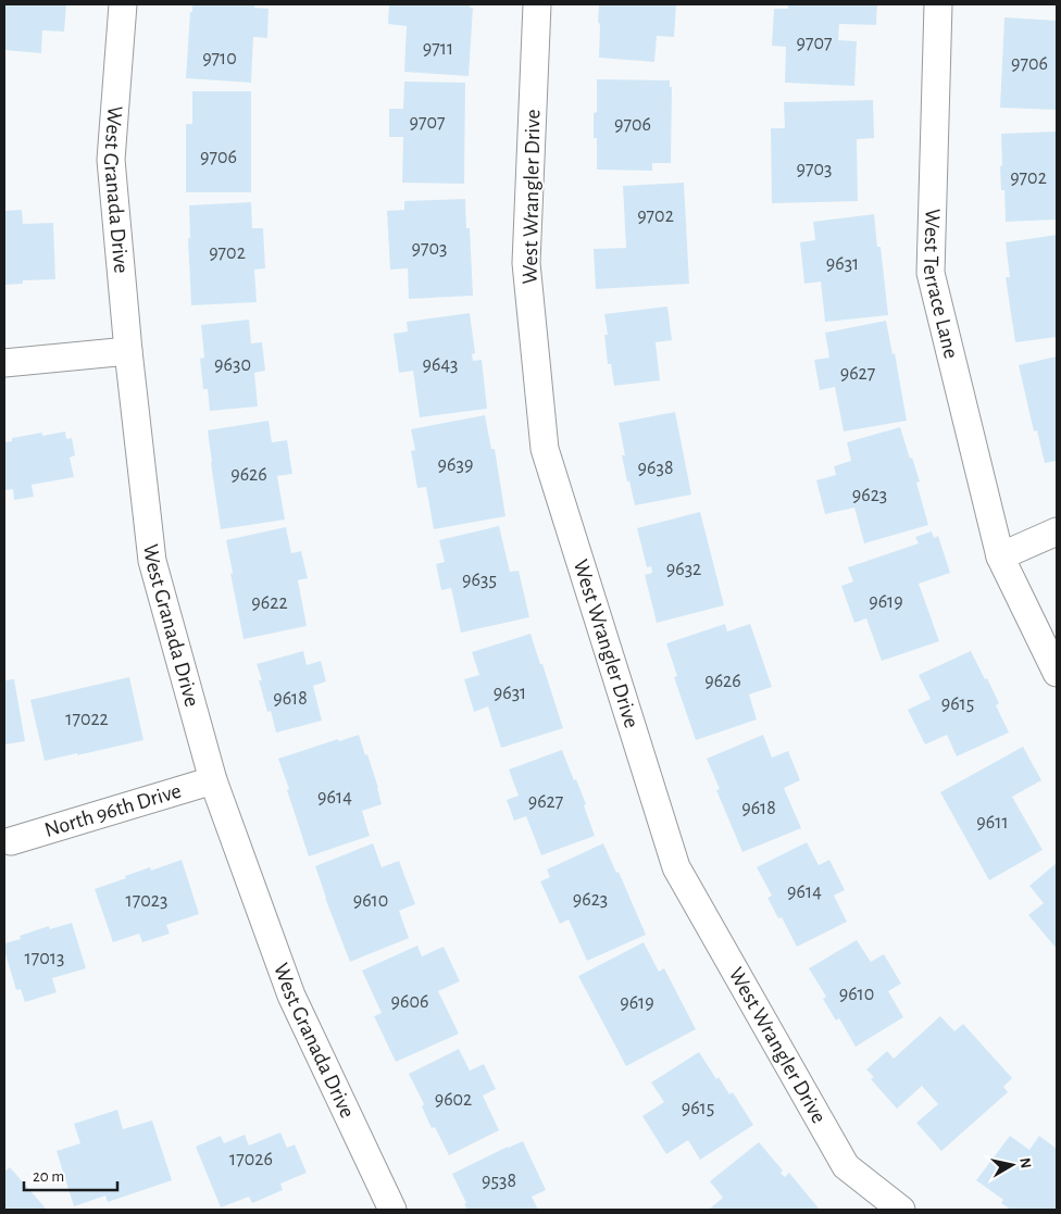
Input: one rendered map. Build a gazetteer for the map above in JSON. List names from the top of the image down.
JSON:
{
  "streets": {
    "street": [
      "West Granada Drive",
      "West Wrangler Drive",
      "West Terrace Lane",
      "North 96th Drive"
    ]
  },
  "crossings": [
    ["West Granada Drive", "North 96th Drive"]
  ],
  "house_numbers": [
    "9707",
    "9711",
    "9710",
    "9706",
    "9707",
    "9706",
    "9706",
    "9703",
    "9702",
    "9702",
    "9703",
    "9702",
    "9631",
    "9630",
    "9643",
    "9627",
    "9639",
    "9638",
    "9626",
    "9623",
    "9632",
    "9635",
    "9619",
    "9622",
    "9626",
    "9631",
    "9618",
    "9615",
    "17022",
    "9614",
    "9627",
    "9618",
    "9611",
    "9614",
    "9623",
    "17023",
    "9610",
    "17013",
    "9610",
    "9606",
    "9619",
    "9602",
    "9615",
    "17026",
    "9538"
  ],
  "scale_bar": "20 m",
  "north": "right"
}
